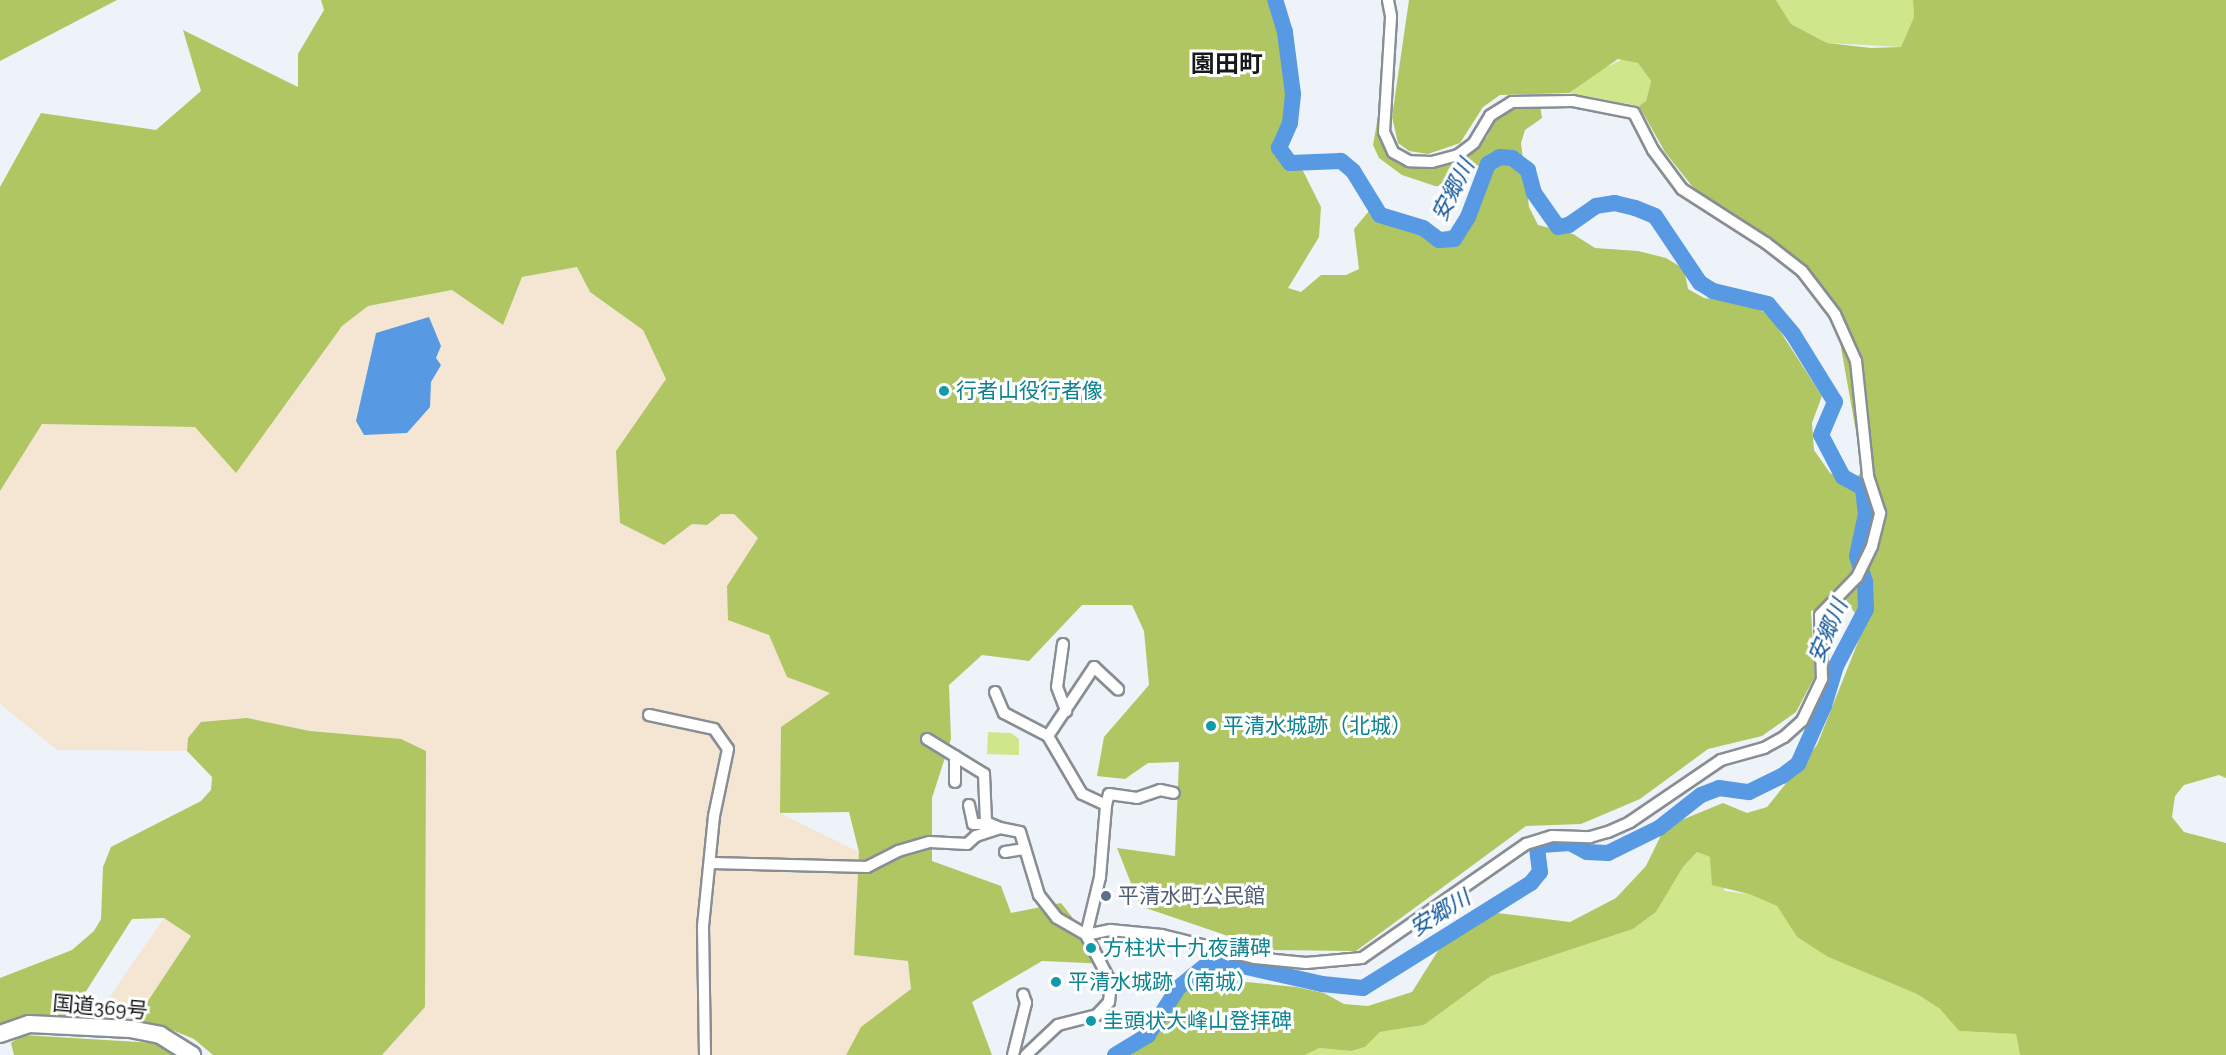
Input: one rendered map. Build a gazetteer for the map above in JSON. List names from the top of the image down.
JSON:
{
  "streets": {
    "highway": ["国道369号"]
  },
  "districts": ["園田町"],
  "water": ["安郷川"],
  "places": [
    "行者山役行者像",
    "平清水城跡（北城）",
    "平清水町公民館",
    "方柱状十九夜講碑",
    "平清水城跡（南城）",
    "圭頭状大峰山登拝碑"
  ]
}
